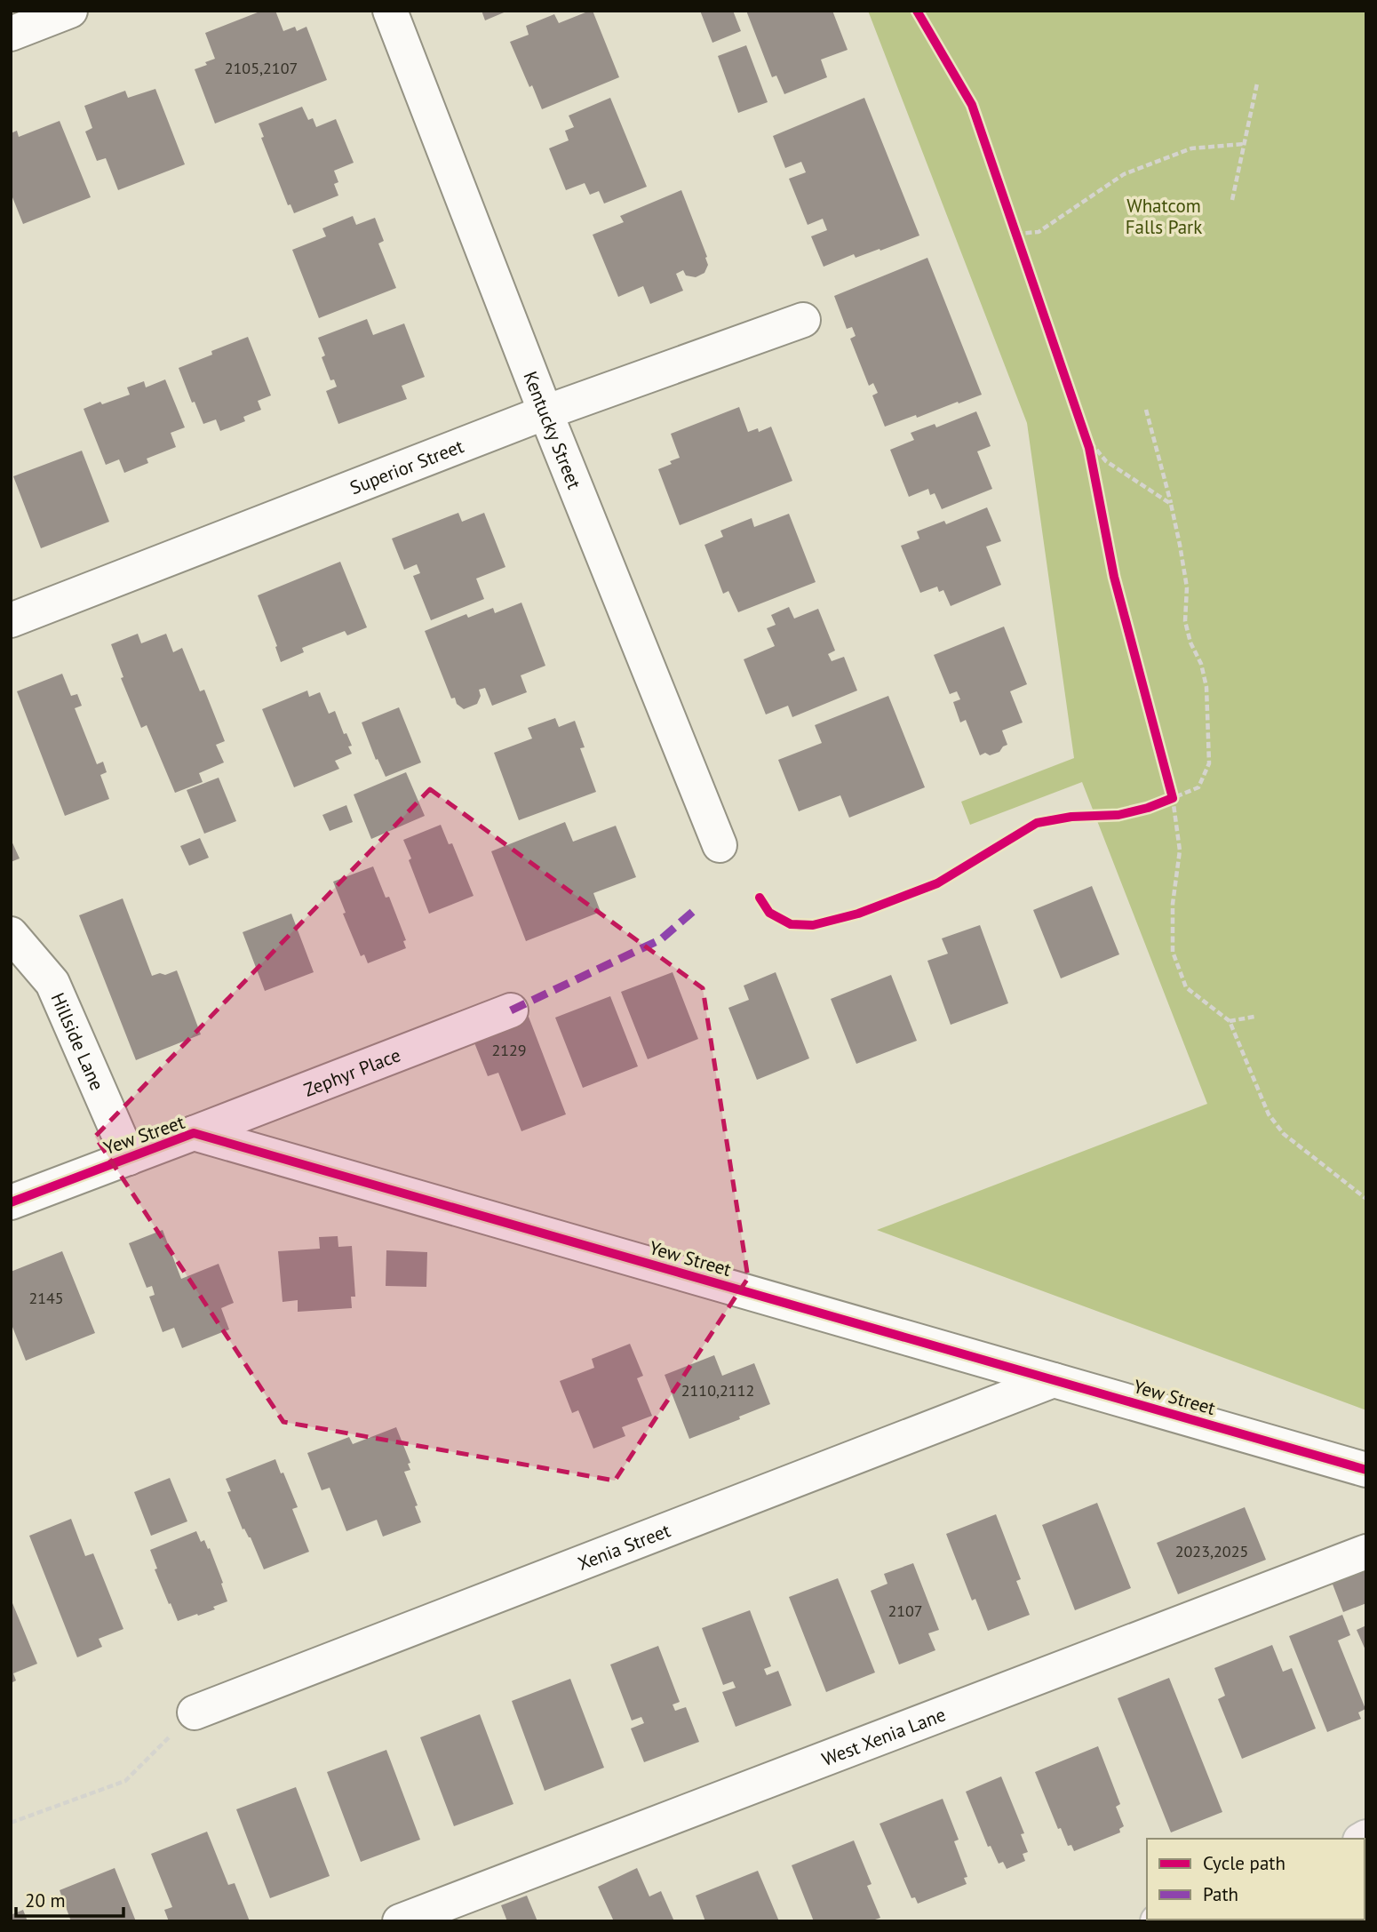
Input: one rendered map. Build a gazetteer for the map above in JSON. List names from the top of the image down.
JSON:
{
  "streets": {
    "street": [
      "Kentucky Street",
      "Superior Street",
      "Hillside Lane",
      "Zephyr Place",
      "Yew Street",
      "Xenia Street",
      "West Xenia Lane"
    ]
  },
  "crossings": [
    ["Kentucky Street", "Superior Street"],
    ["Hillside Lane", "Yew Street"],
    ["Zephyr Place", "Yew Street"],
    ["Yew Street", "Xenia Street"]
  ],
  "parks": ["Whatcom Falls Park"],
  "house_numbers": [
    "2105,2107",
    "2129",
    "2145",
    "2110,2112",
    "2023,2025",
    "2107"
  ],
  "legend": ["Cycle path", "Path"],
  "scale_bar": "20 m"
}
